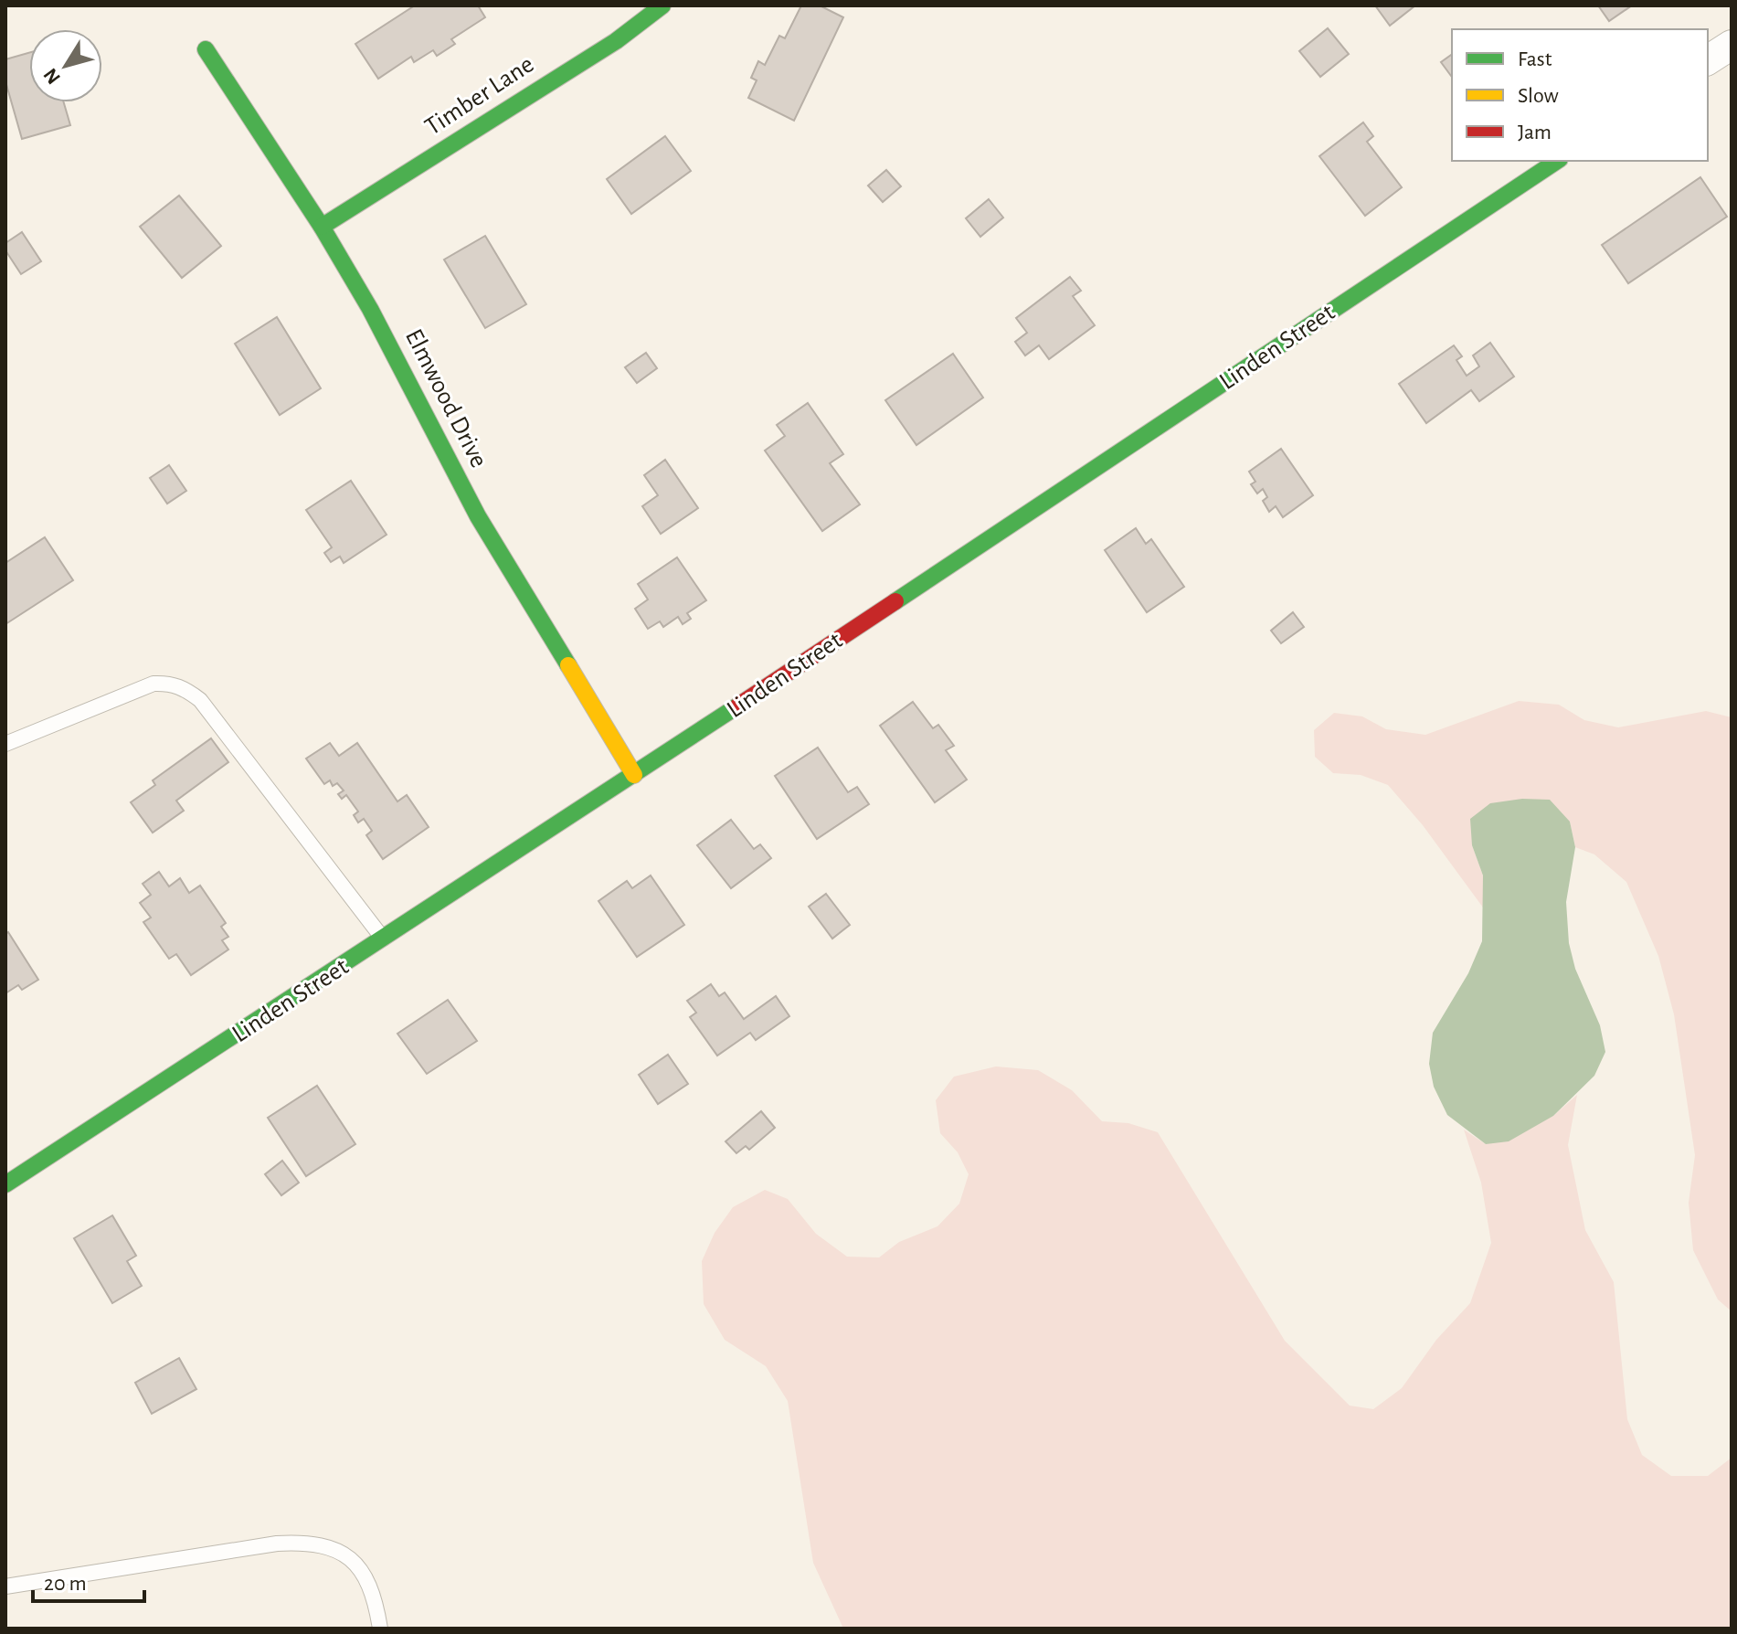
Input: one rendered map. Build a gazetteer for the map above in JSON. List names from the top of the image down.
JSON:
{
  "streets": {
    "street": ["Timber Lane", "Linden Street", "Elmwood Drive"]
  },
  "crossings": [
    ["Timber Lane", "Elmwood Drive"],
    ["Linden Street", "Elmwood Drive"]
  ],
  "legend": ["Fast", "Slow", "Jam"],
  "scale_bar": "20 m",
  "north": "bottom left"
}
